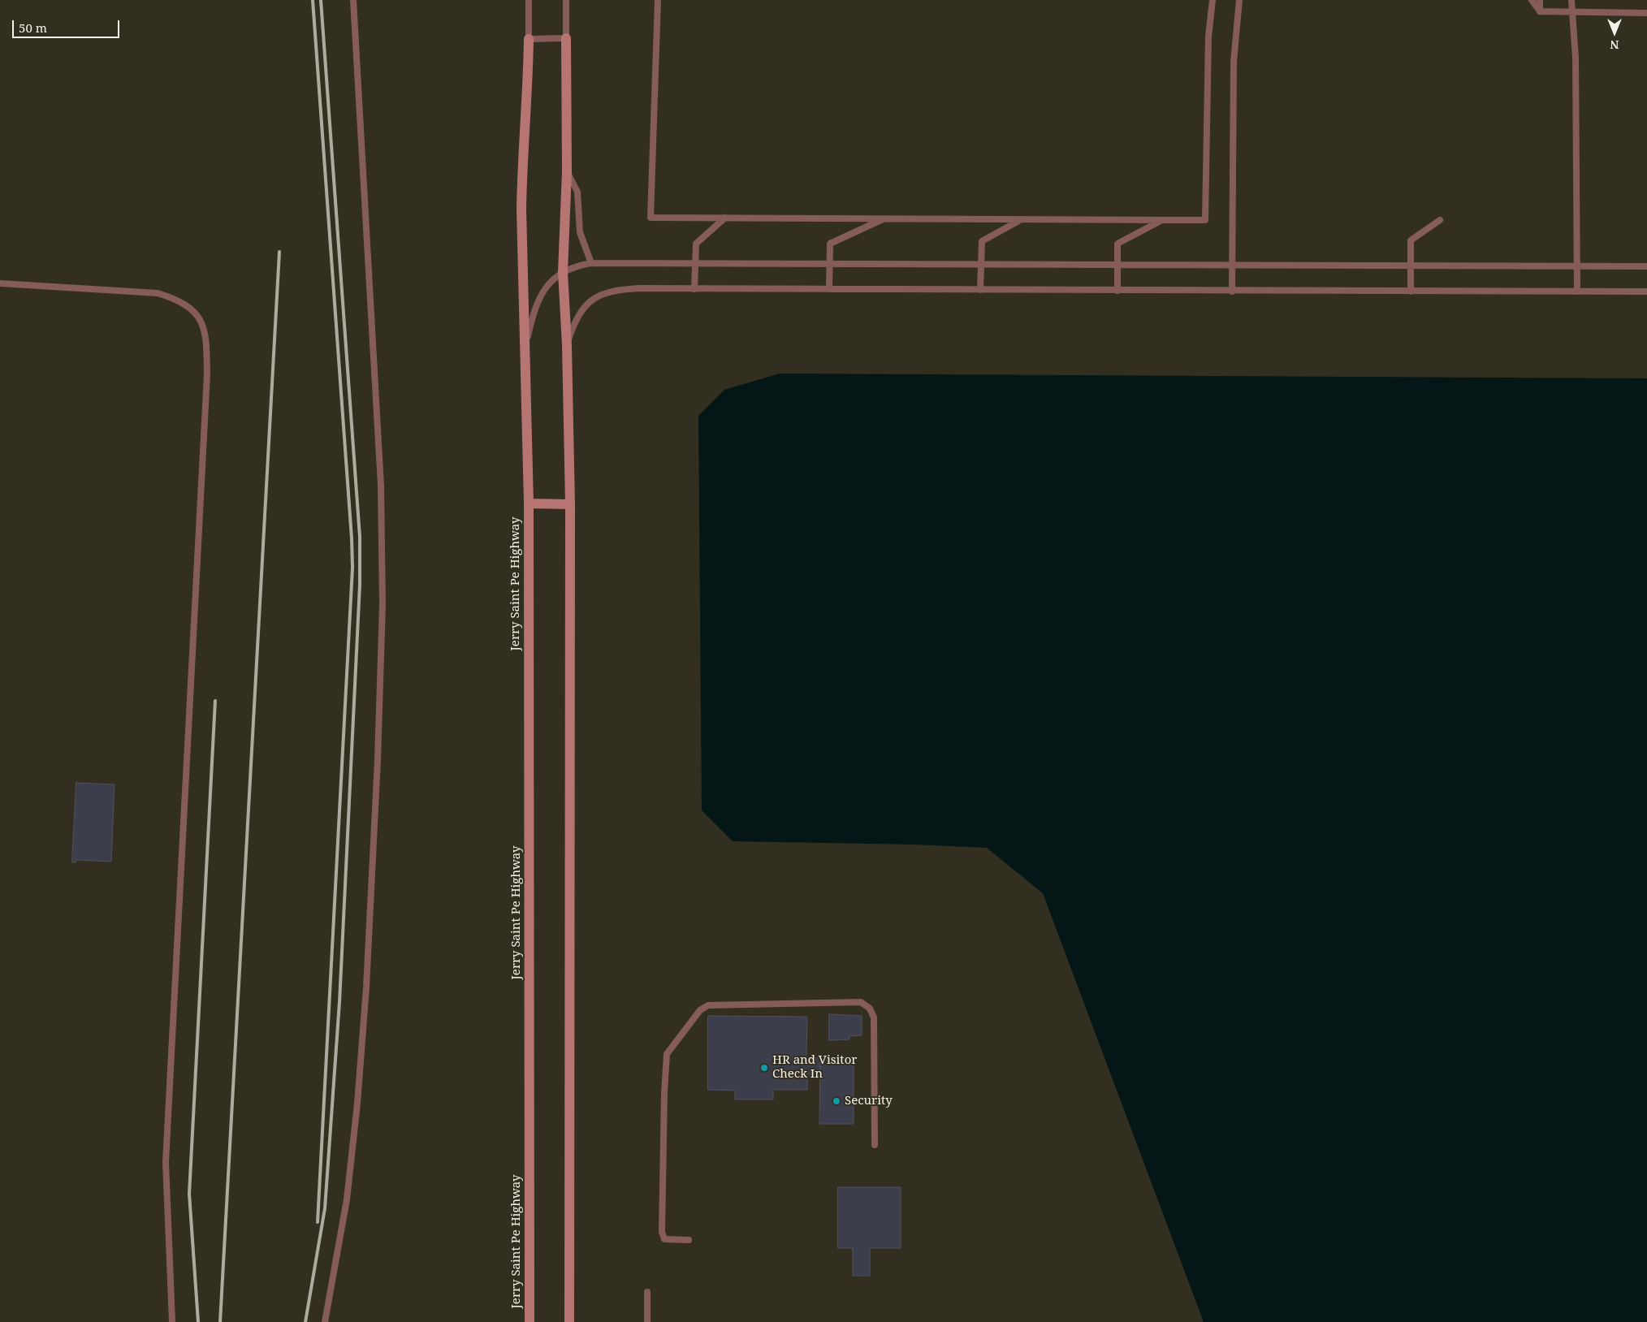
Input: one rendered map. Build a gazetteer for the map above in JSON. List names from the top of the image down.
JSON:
{
  "streets": {
    "main road": ["Jerry Saint Pe Highway"]
  },
  "places": ["HR and Visitor Check In", "Security"],
  "scale_bar": "50 m",
  "north": "bottom"
}
